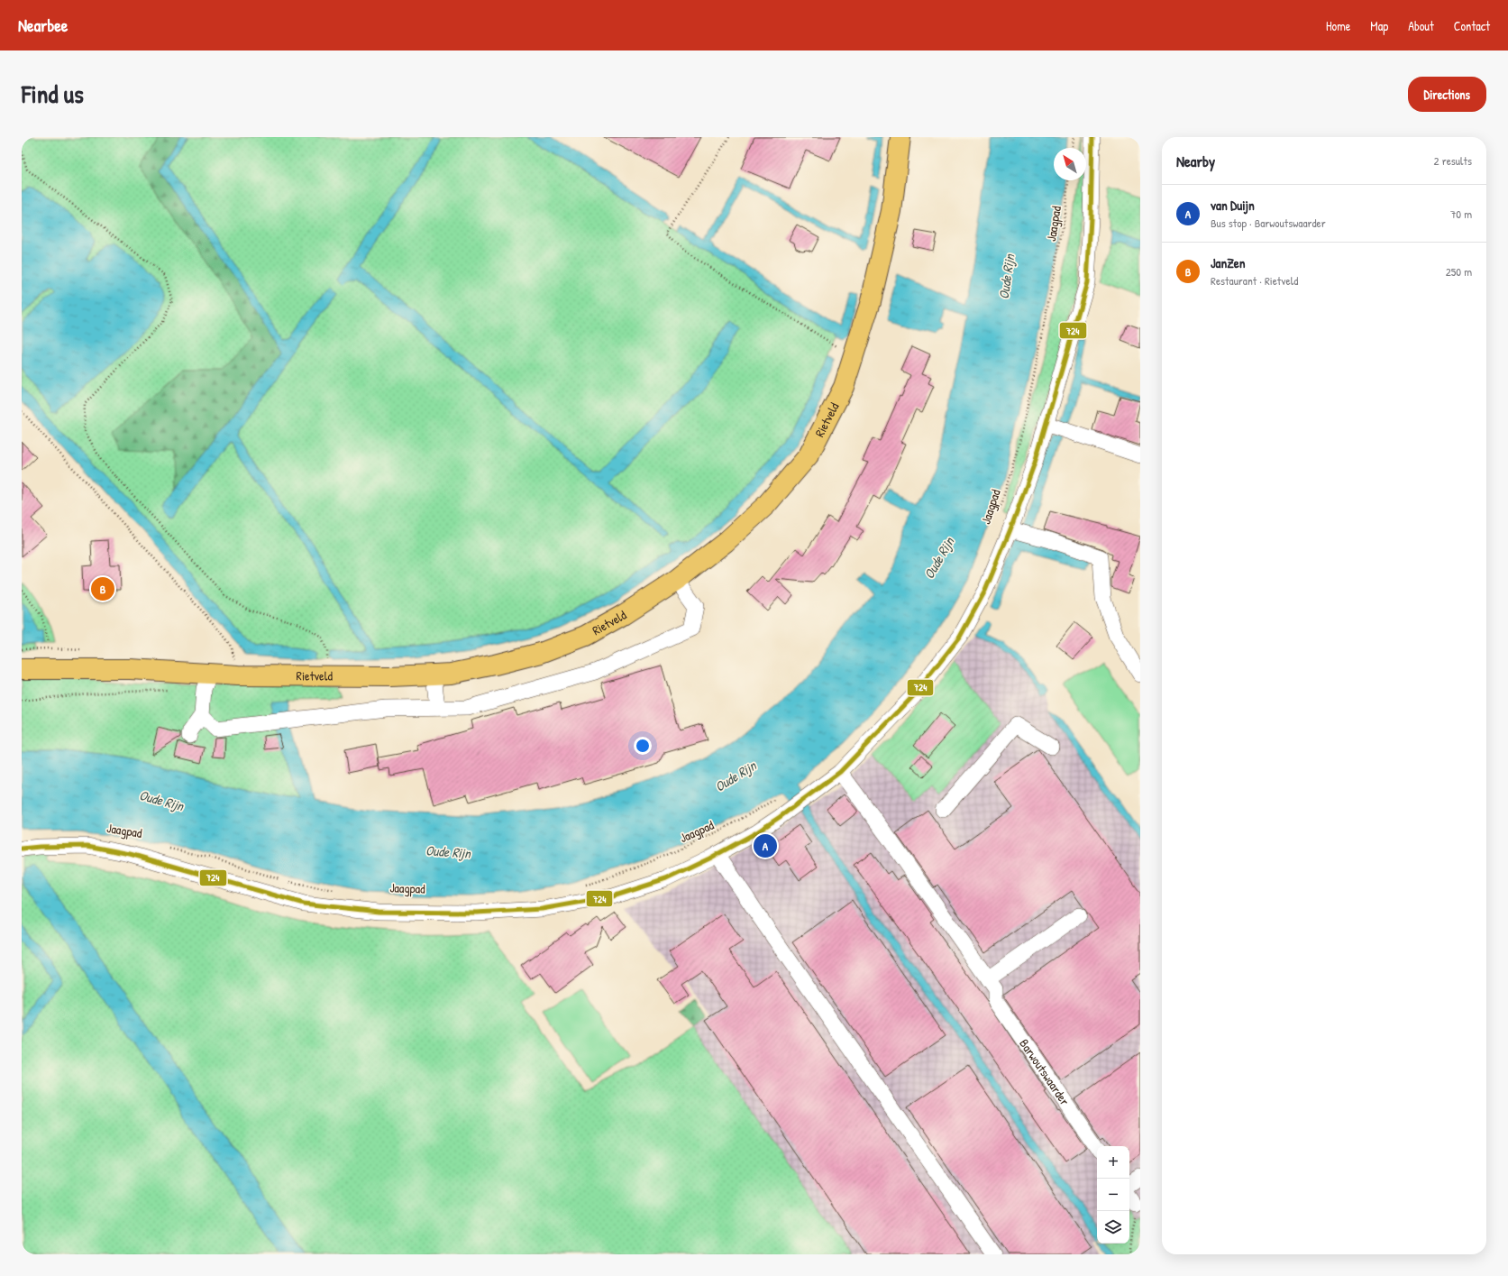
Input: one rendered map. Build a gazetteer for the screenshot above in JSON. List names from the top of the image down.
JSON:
{
  "streets": {
    "main road": ["Rietveld"],
    "street": ["Barwoutswaarder"],
    "path": ["Jaagpad"]
  },
  "water": ["Oude Rijn"],
  "lines": ["transit line 724"],
  "north": "top left",
  "page": {
    "header": "Nearbee",
    "nav": [
      "Home",
      "Map",
      "About",
      "Contact"
    ],
    "title": "Find us",
    "buttons": "Directions",
    "heading": ["Nearby", "2 results"],
    "list": [
      {
        "mark": "A",
        "name": "van Duijn",
        "note": "Bus stop · Barwoutswaarder",
        "value": "70 m"
      },
      {
        "mark": "B",
        "name": "JanZen",
        "note": "Restaurant · Rietveld",
        "value": "250 m"
      }
    ],
    "pins": ["B", "A"],
    "map_buttons": ["+", "−"]
  }
}
